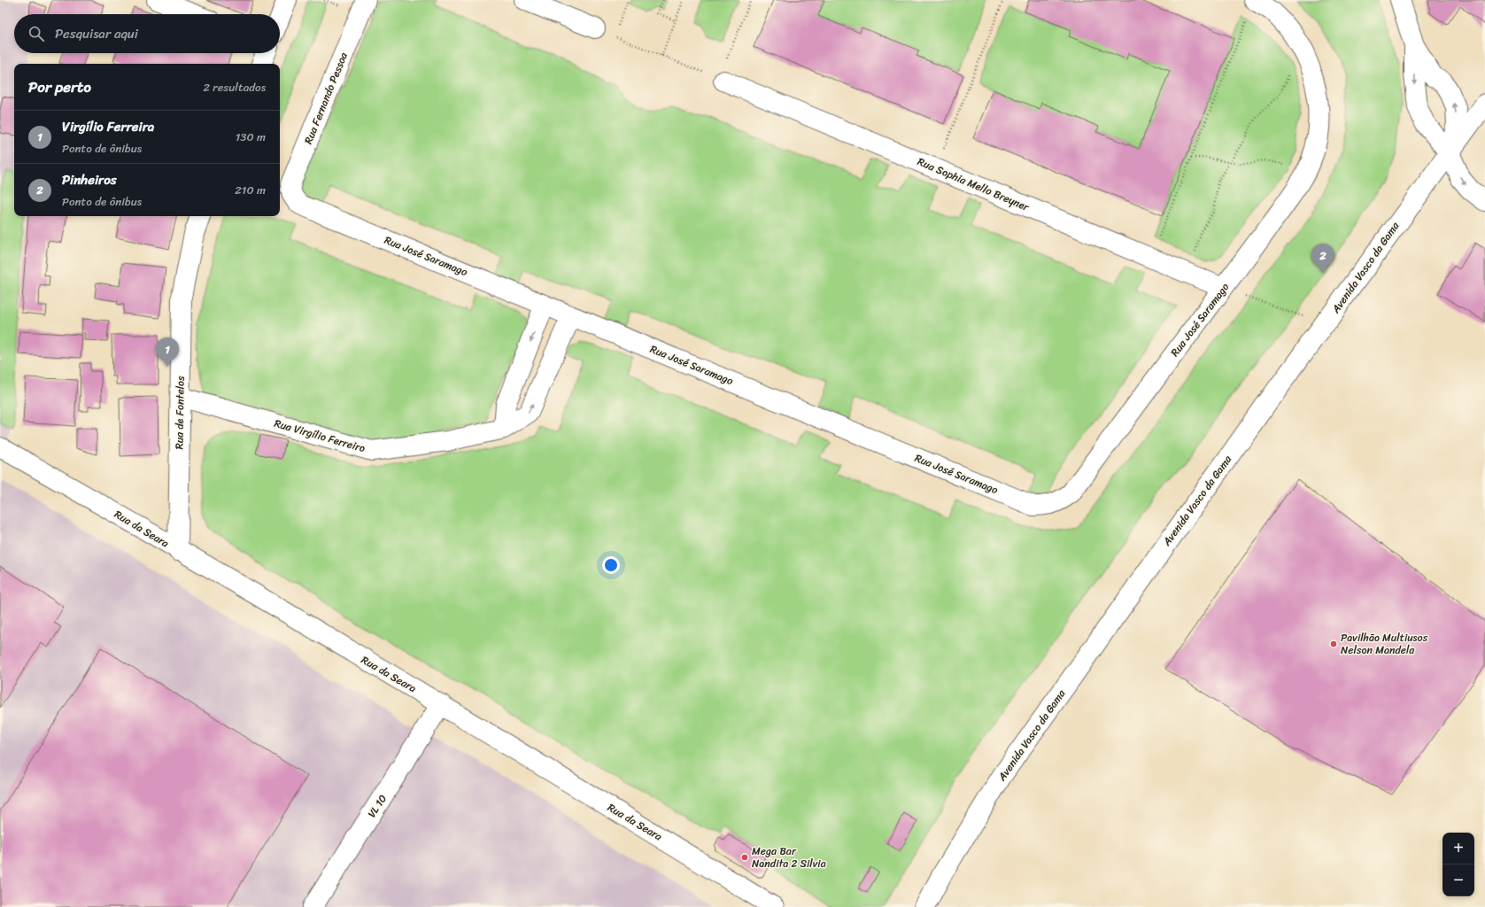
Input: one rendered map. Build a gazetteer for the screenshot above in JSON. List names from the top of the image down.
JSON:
{
  "streets": {
    "street": [
      "Rua Fernando Pessoa",
      "Rua Sophia Mello Breyner",
      "Rua José Saramago",
      "Avenida Vasco da Gama",
      "Rua de Fontelos",
      "Rua Virgílio Ferreiro",
      "Rua da Seara",
      "VL 10"
    ]
  },
  "crossings": [
    ["Rua Fernando Pessoa", "Rua José Saramago"],
    ["Rua Sophia Mello Breyner", "Rua José Saramago"],
    ["Rua José Saramago", "Rua Virgílio Ferreiro"],
    ["Rua de Fontelos", "Rua Virgílio Ferreiro"],
    ["Rua de Fontelos", "Rua da Seara"],
    ["Rua da Seara", "VL 10"]
  ],
  "places": ["Pavilhão Multiusos Nelson Mandela", "Mega Bar Nandita 2 Silvia"],
  "page": {
    "search": "Pesquisar aqui",
    "heading": ["Por perto", "2 resultados"],
    "list": [
      {
        "mark": "1",
        "name": "Virgílio Ferreira",
        "note": "Ponto de ônibus",
        "value": "130 m"
      },
      {
        "mark": "2",
        "name": "Pinheiros",
        "note": "Ponto de ônibus",
        "value": "210 m"
      }
    ],
    "pins": ["2", "1"],
    "map_buttons": ["+", "−"]
  }
}
